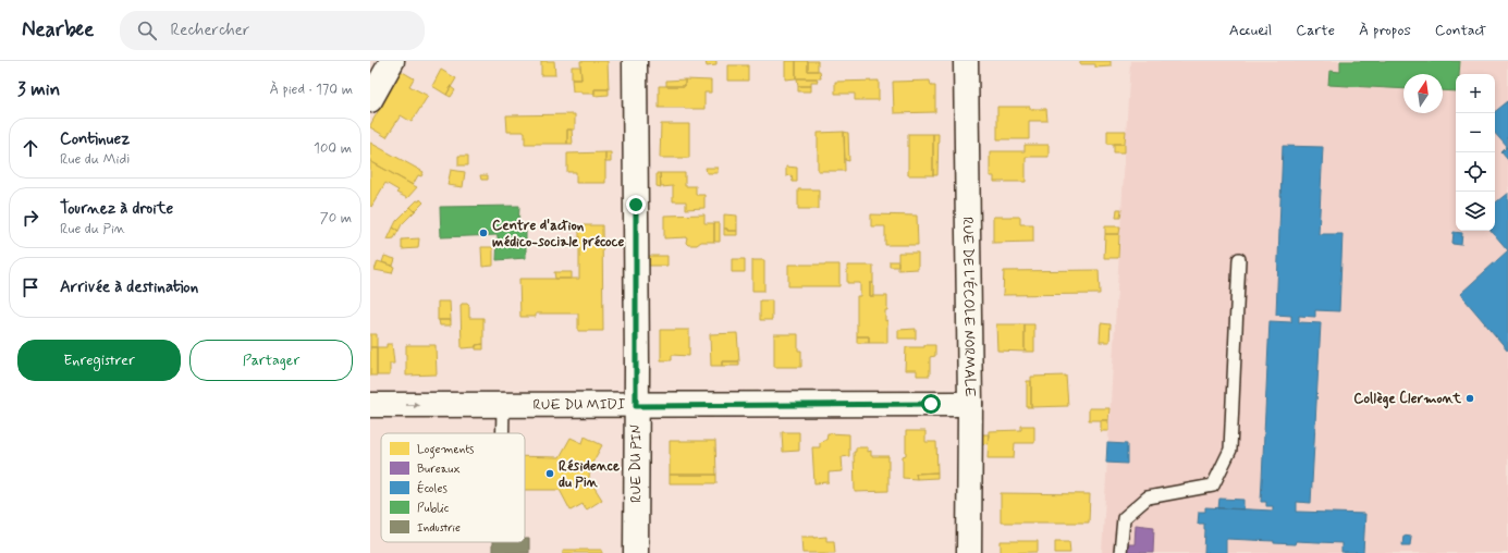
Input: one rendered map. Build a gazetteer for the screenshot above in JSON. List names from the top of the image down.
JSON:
{
  "streets": {
    "street": ["RUE DE L'ÉCOLE NORMALE", "RUE DU MIDI", "RUE DU PIN"]
  },
  "crossings": [
    ["RUE DE L'ÉCOLE NORMALE", "RUE DU MIDI"],
    ["RUE DU MIDI", "RUE DU PIN"]
  ],
  "places": ["Centre d'action médico-sociale précoce", "Collège Clermont", "Résidence du Pin"],
  "legend": [
    "Logements",
    "Bureaux",
    "Écoles",
    "Public",
    "Industrie"
  ],
  "north": "top",
  "page": {
    "header": "Nearbee",
    "search": "Rechercher",
    "nav": [
      "Accueil",
      "Carte",
      "À propos",
      "Contact"
    ],
    "heading": ["3 min", "À pied · 170 m"],
    "map_buttons": ["+", "−"],
    "list": [
      ["Continuez", "Rue du Midi", "100 m"],
      ["Tournez à droite", "Rue du Pin", "70 m"],
      "Arrivée à destination"
    ],
    "buttons": ["Enregistrer", "Partager"]
  }
}
